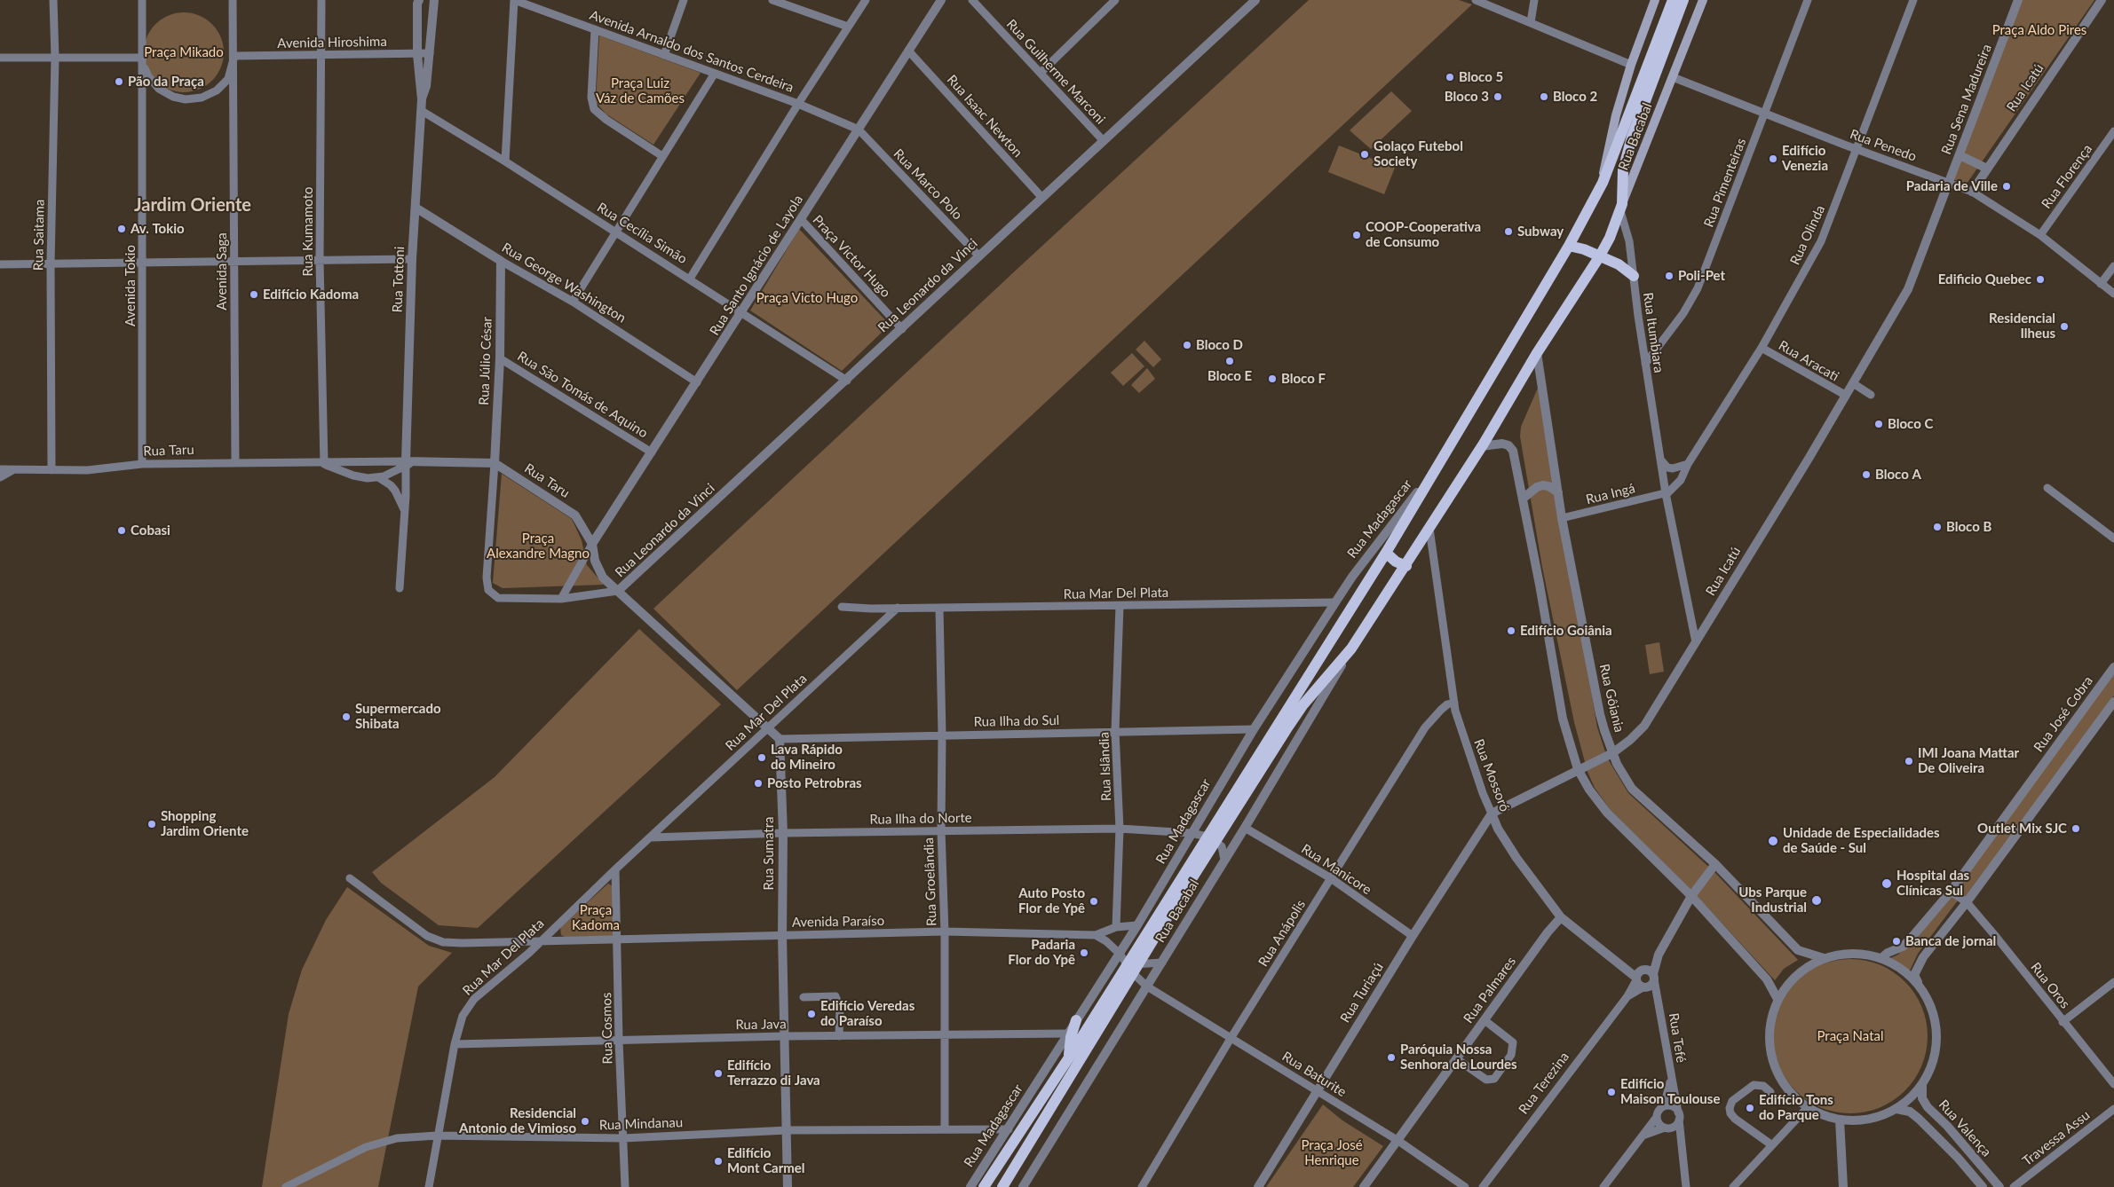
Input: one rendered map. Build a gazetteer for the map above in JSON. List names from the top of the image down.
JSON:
{
  "streets": {
    "main road": ["Rua Bacabal"],
    "street": [
      "Avenida Hiroshima",
      "Avenida Arnaldo dos Santos Cerdeira",
      "Rua Guilherme Marconi",
      "Rua Icatú",
      "Rua Sena Madureira",
      "Rua Isaac Newton",
      "Rua Penedo",
      "Rua Florença",
      "Rua Pimenteiras",
      "Rua Marco Polo",
      "Rua Kumamoto",
      "Rua Cecília Simão",
      "Rua Saitama",
      "Rua Olinda",
      "Praça Victor Hugo",
      "Rua Santo Ignácio de Layola",
      "Avenida Saga",
      "Rua Tottoni",
      "Rua George Washington",
      "Avenida Tokio",
      "Rua Leonardo da Vinci",
      "Rua Itumbiara",
      "Rua Júlio César",
      "Rua Aracati",
      "Rua São Tomás de Aquino",
      "Rua Taru",
      "Rua Ingá",
      "Rua Madagascar",
      "Rua Mar Del Plata",
      "Rua Gôiania",
      "Rua José Cobra",
      "Rua Ilha do Sul",
      "Rua Islândia",
      "Rua Mossoró",
      "Rua Ilha do Norte",
      "Rua Sumatra",
      "Rua Manicore",
      "Rua Groelândia",
      "Avenida Paraíso",
      "Rua Anápolis",
      "Rua Oros",
      "Rua Palmares",
      "Rua Turiaçú",
      "Rua Java",
      "Rua Cosmos",
      "Rua Tefé",
      "Rua Baturite",
      "Rua Terezina",
      "Rua Mindanau",
      "Rua Valença",
      "Travessa Assu"
    ]
  },
  "crossings": [
    ["Avenida Hiroshima", "Rua Kumamoto"],
    ["Avenida Hiroshima", "Avenida Saga"],
    ["Avenida Hiroshima", "Rua Tottoni"],
    ["Avenida Arnaldo dos Santos Cerdeira", "Rua Marco Polo"],
    ["Avenida Arnaldo dos Santos Cerdeira", "Rua Santo Ignácio de Layola"],
    ["Rua Guilherme Marconi", "Rua Leonardo da Vinci"],
    ["Rua Icatú", "Rua Sena Madureira"],
    ["Rua Icatú", "Rua Penedo"],
    ["Rua Icatú", "Rua Aracati"],
    ["Rua Icatú", "Rua Gôiania"],
    ["Rua Icatú", "Rua Mossoró"],
    ["Rua Icatú", "Rua Turiaçú"],
    ["Rua Sena Madureira", "Rua Penedo"],
    ["Rua Isaac Newton", "Rua Santo Ignácio de Layola"],
    ["Rua Isaac Newton", "Rua Leonardo da Vinci"],
    ["Rua Bacabal", "Rua Penedo"],
    ["Rua Bacabal", "Rua Itumbiara"],
    ["Rua Bacabal", "Rua Manicore"],
    ["Rua Bacabal", "Rua Baturite"],
    ["Rua Penedo", "Rua Florença"],
    ["Rua Penedo", "Rua Pimenteiras"],
    ["Rua Penedo", "Rua Olinda"],
    ["Rua Pimenteiras", "Rua Itumbiara"],
    ["Rua Marco Polo", "Rua Santo Ignácio de Layola"],
    ["Rua Marco Polo", "Rua Leonardo da Vinci"],
    ["Rua Kumamoto", "Rua Taru"],
    ["Rua Cecília Simão", "Rua Santo Ignácio de Layola"],
    ["Rua Cecília Simão", "Rua Tottoni"],
    ["Rua Cecília Simão", "Rua Leonardo da Vinci"],
    ["Rua Saitama", "Rua Taru"],
    ["Rua Olinda", "Rua Itumbiara"],
    ["Rua Olinda", "Rua Aracati"],
    ["Rua Olinda", "Rua Ingá"],
    ["Praça Victor Hugo", "Rua Santo Ignácio de Layola"],
    ["Praça Victor Hugo", "Rua Leonardo da Vinci"],
    ["Rua Santo Ignácio de Layola", "Rua George Washington"],
    ["Rua Santo Ignácio de Layola", "Rua São Tomás de Aquino"],
    ["Rua Santo Ignácio de Layola", "Rua Taru"],
    ["Avenida Saga", "Rua Taru"],
    ["Rua Tottoni", "Rua George Washington"],
    ["Rua Tottoni", "Rua Taru"],
    ["Rua George Washington", "Rua Júlio César"],
    ["Avenida Tokio", "Rua Taru"],
    ["Rua Leonardo da Vinci", "Rua Taru"],
    ["Rua Itumbiara", "Rua Ingá"],
    ["Rua Júlio César", "Rua São Tomás de Aquino"],
    ["Rua Júlio César", "Rua Taru"],
    ["Rua Ingá", "Rua Gôiania"],
    ["Rua Madagascar", "Rua Mar Del Plata"],
    ["Rua Madagascar", "Rua Ilha do Sul"],
    ["Rua Madagascar", "Rua Ilha do Norte"],
    ["Rua Madagascar", "Avenida Paraíso"],
    ["Rua Madagascar", "Rua Java"],
    ["Rua Madagascar", "Rua Baturite"],
    ["Rua Madagascar", "Rua Mindanau"],
    ["Rua Mar Del Plata", "Rua Islândia"],
    ["Rua Mar Del Plata", "Rua Ilha do Norte"],
    ["Rua Mar Del Plata", "Rua Groelândia"],
    ["Rua Mar Del Plata", "Avenida Paraíso"],
    ["Rua Mar Del Plata", "Rua Java"],
    ["Rua Mar Del Plata", "Rua Cosmos"],
    ["Rua Mar Del Plata", "Rua Mindanau"],
    ["Rua José Cobra", "Rua Oros"],
    ["Rua Ilha do Sul", "Rua Islândia"],
    ["Rua Ilha do Sul", "Rua Sumatra"],
    ["Rua Ilha do Sul", "Rua Groelândia"],
    ["Rua Islândia", "Rua Ilha do Norte"],
    ["Rua Islândia", "Avenida Paraíso"],
    ["Rua Mossoró", "Rua Anápolis"],
    ["Rua Mossoró", "Rua Palmares"],
    ["Rua Mossoró", "Rua Turiaçú"],
    ["Rua Mossoró", "Rua Tefé"],
    ["Rua Mossoró", "Rua Terezina"],
    ["Rua Ilha do Norte", "Rua Sumatra"],
    ["Rua Ilha do Norte", "Rua Groelândia"],
    ["Rua Sumatra", "Avenida Paraíso"],
    ["Rua Sumatra", "Rua Java"],
    ["Rua Sumatra", "Rua Mindanau"],
    ["Rua Manicore", "Rua Anápolis"],
    ["Rua Manicore", "Rua Turiaçú"],
    ["Rua Groelândia", "Avenida Paraíso"],
    ["Rua Groelândia", "Rua Java"],
    ["Rua Groelândia", "Rua Mindanau"],
    ["Avenida Paraíso", "Rua Cosmos"],
    ["Avenida Paraíso", "Rua Baturite"],
    ["Rua Anápolis", "Rua Baturite"],
    ["Rua Palmares", "Rua Baturite"],
    ["Rua Turiaçú", "Rua Baturite"],
    ["Rua Java", "Rua Cosmos"],
    ["Rua Cosmos", "Rua Mindanau"],
    ["Rua Tefé", "Rua Terezina"]
  ],
  "districts": ["Jardim Oriente"],
  "parks": [
    "Praça Aldo Pires",
    "Praça Mikado",
    "Praça Luiz Váz de Camões",
    "Praça Victo Hugo",
    "Praça Alexandre Magno",
    "Praça Kadoma",
    "Praça Natal",
    "Praça José Henrique"
  ],
  "places": [
    "Bloco 5",
    "Pão da Praça",
    "Bloco 3",
    "Bloco 2",
    "Golaço Futebol Society",
    "Edifício Venezia",
    "Padaria de Ville",
    "Av. Tokio",
    "Subway",
    "COOP-Cooperativa de Consumo",
    "Poli-Pet",
    "Edificio Quebec",
    "Edifício Kadoma",
    "Residencial Ilheus",
    "Bloco D",
    "Bloco E",
    "Bloco F",
    "Bloco C",
    "Bloco A",
    "Bloco B",
    "Cobasi",
    "Edifício Goiânia",
    "Supermercado Shibata",
    "Lava Rápido do Mineiro",
    "IMI Joana Mattar De Oliveira",
    "Posto Petrobras",
    "Shopping Jardim Oriente",
    "Outlet Mix SJC",
    "Unidade de Especialidades de Saúde - Sul",
    "Hospital das Clínicas Sul",
    "Ubs Parque Industrial",
    "Auto Posto Flor de Ypê",
    "Banca de jornal",
    "Padaria Flor do Ypê",
    "Edifício Veredas do Paraíso",
    "Paróquia Nossa Senhora de Lourdes",
    "Edifício Terrazzo di Java",
    "Edifício Maison Toulouse",
    "Edifício Tons do Parque",
    "Residencial Antonio de Vimioso",
    "Edifício Mont Carmel"
  ]
}
